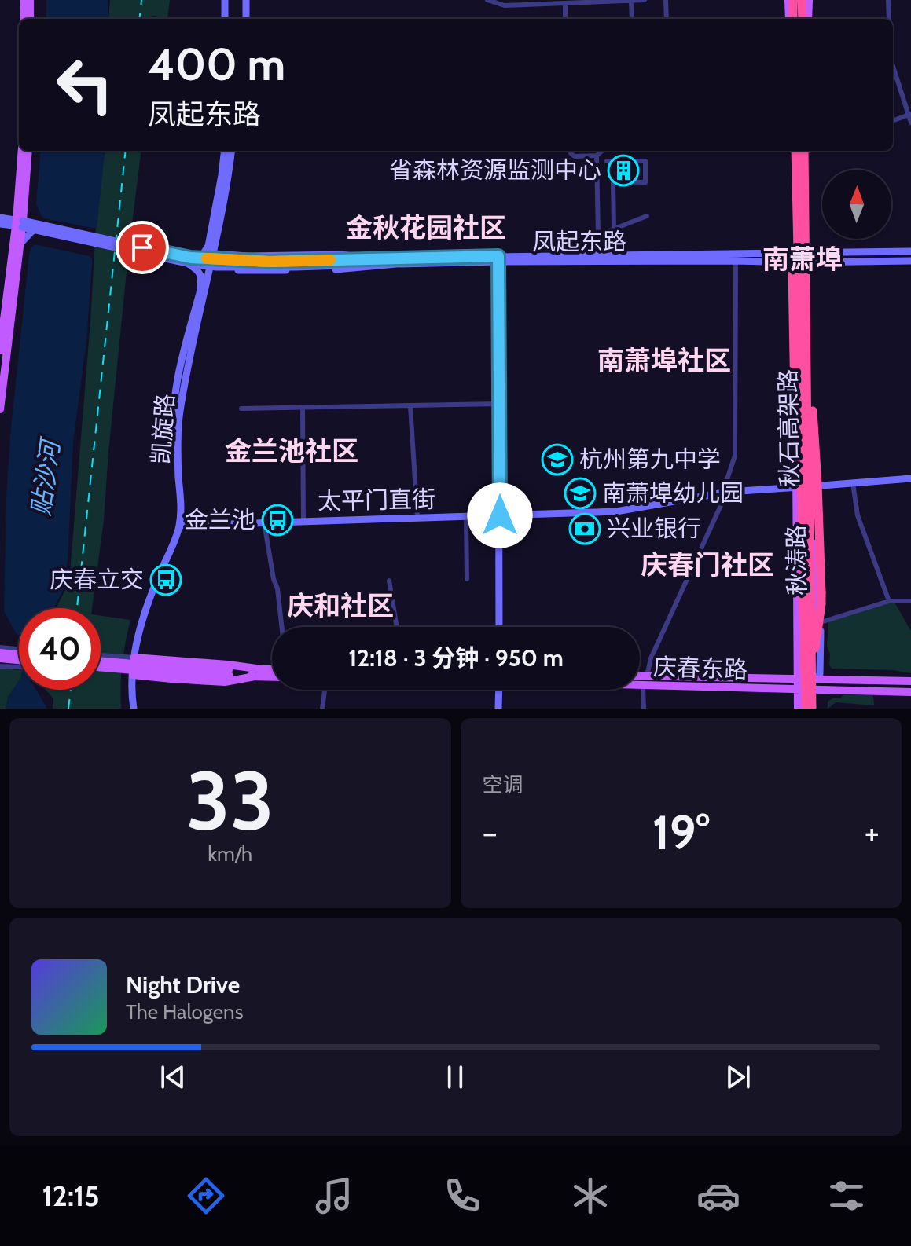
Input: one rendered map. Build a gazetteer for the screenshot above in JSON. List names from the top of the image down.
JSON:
{
  "streets": {
    "highway": ["秋石高架路"],
    "main road": [
      "凤起东路",
      "凯旋路",
      "太平门直街",
      "秋涛路",
      "庆春东路"
    ]
  },
  "crossings": [
    ["凤起东路", "凯旋路"],
    ["凤起东路", "秋涛路"],
    ["秋石高架路", "秋涛路"],
    ["凯旋路", "太平门直街"],
    ["太平门直街", "秋涛路"],
    ["秋涛路", "庆春东路"]
  ],
  "districts": [
    "金秋花园社区",
    "南萧埠",
    "南萧埠社区",
    "金兰池社区",
    "庆春门社区",
    "庆和社区"
  ],
  "water": ["贴沙河"],
  "places": {
    "building": ["省森林资源监测中心"],
    "school or university": ["杭州第九中学", "南萧埠幼儿园"],
    "bus stop": ["金兰池", "庆春立交"],
    "bank": ["兴业银行"]
  },
  "north": "top",
  "page": {
    "turn": ["400 m", "凤起东路"],
    "limit": "40",
    "trip": "12:18 · 3 分钟 · 950 m",
    "tile": [
      ["33", "km/h"],
      "空调"
    ],
    "heat": ["−", "19°", "+"],
    "song": ["Night Drive", "The Halogens"],
    "tabs": "12:15"
  }
}
